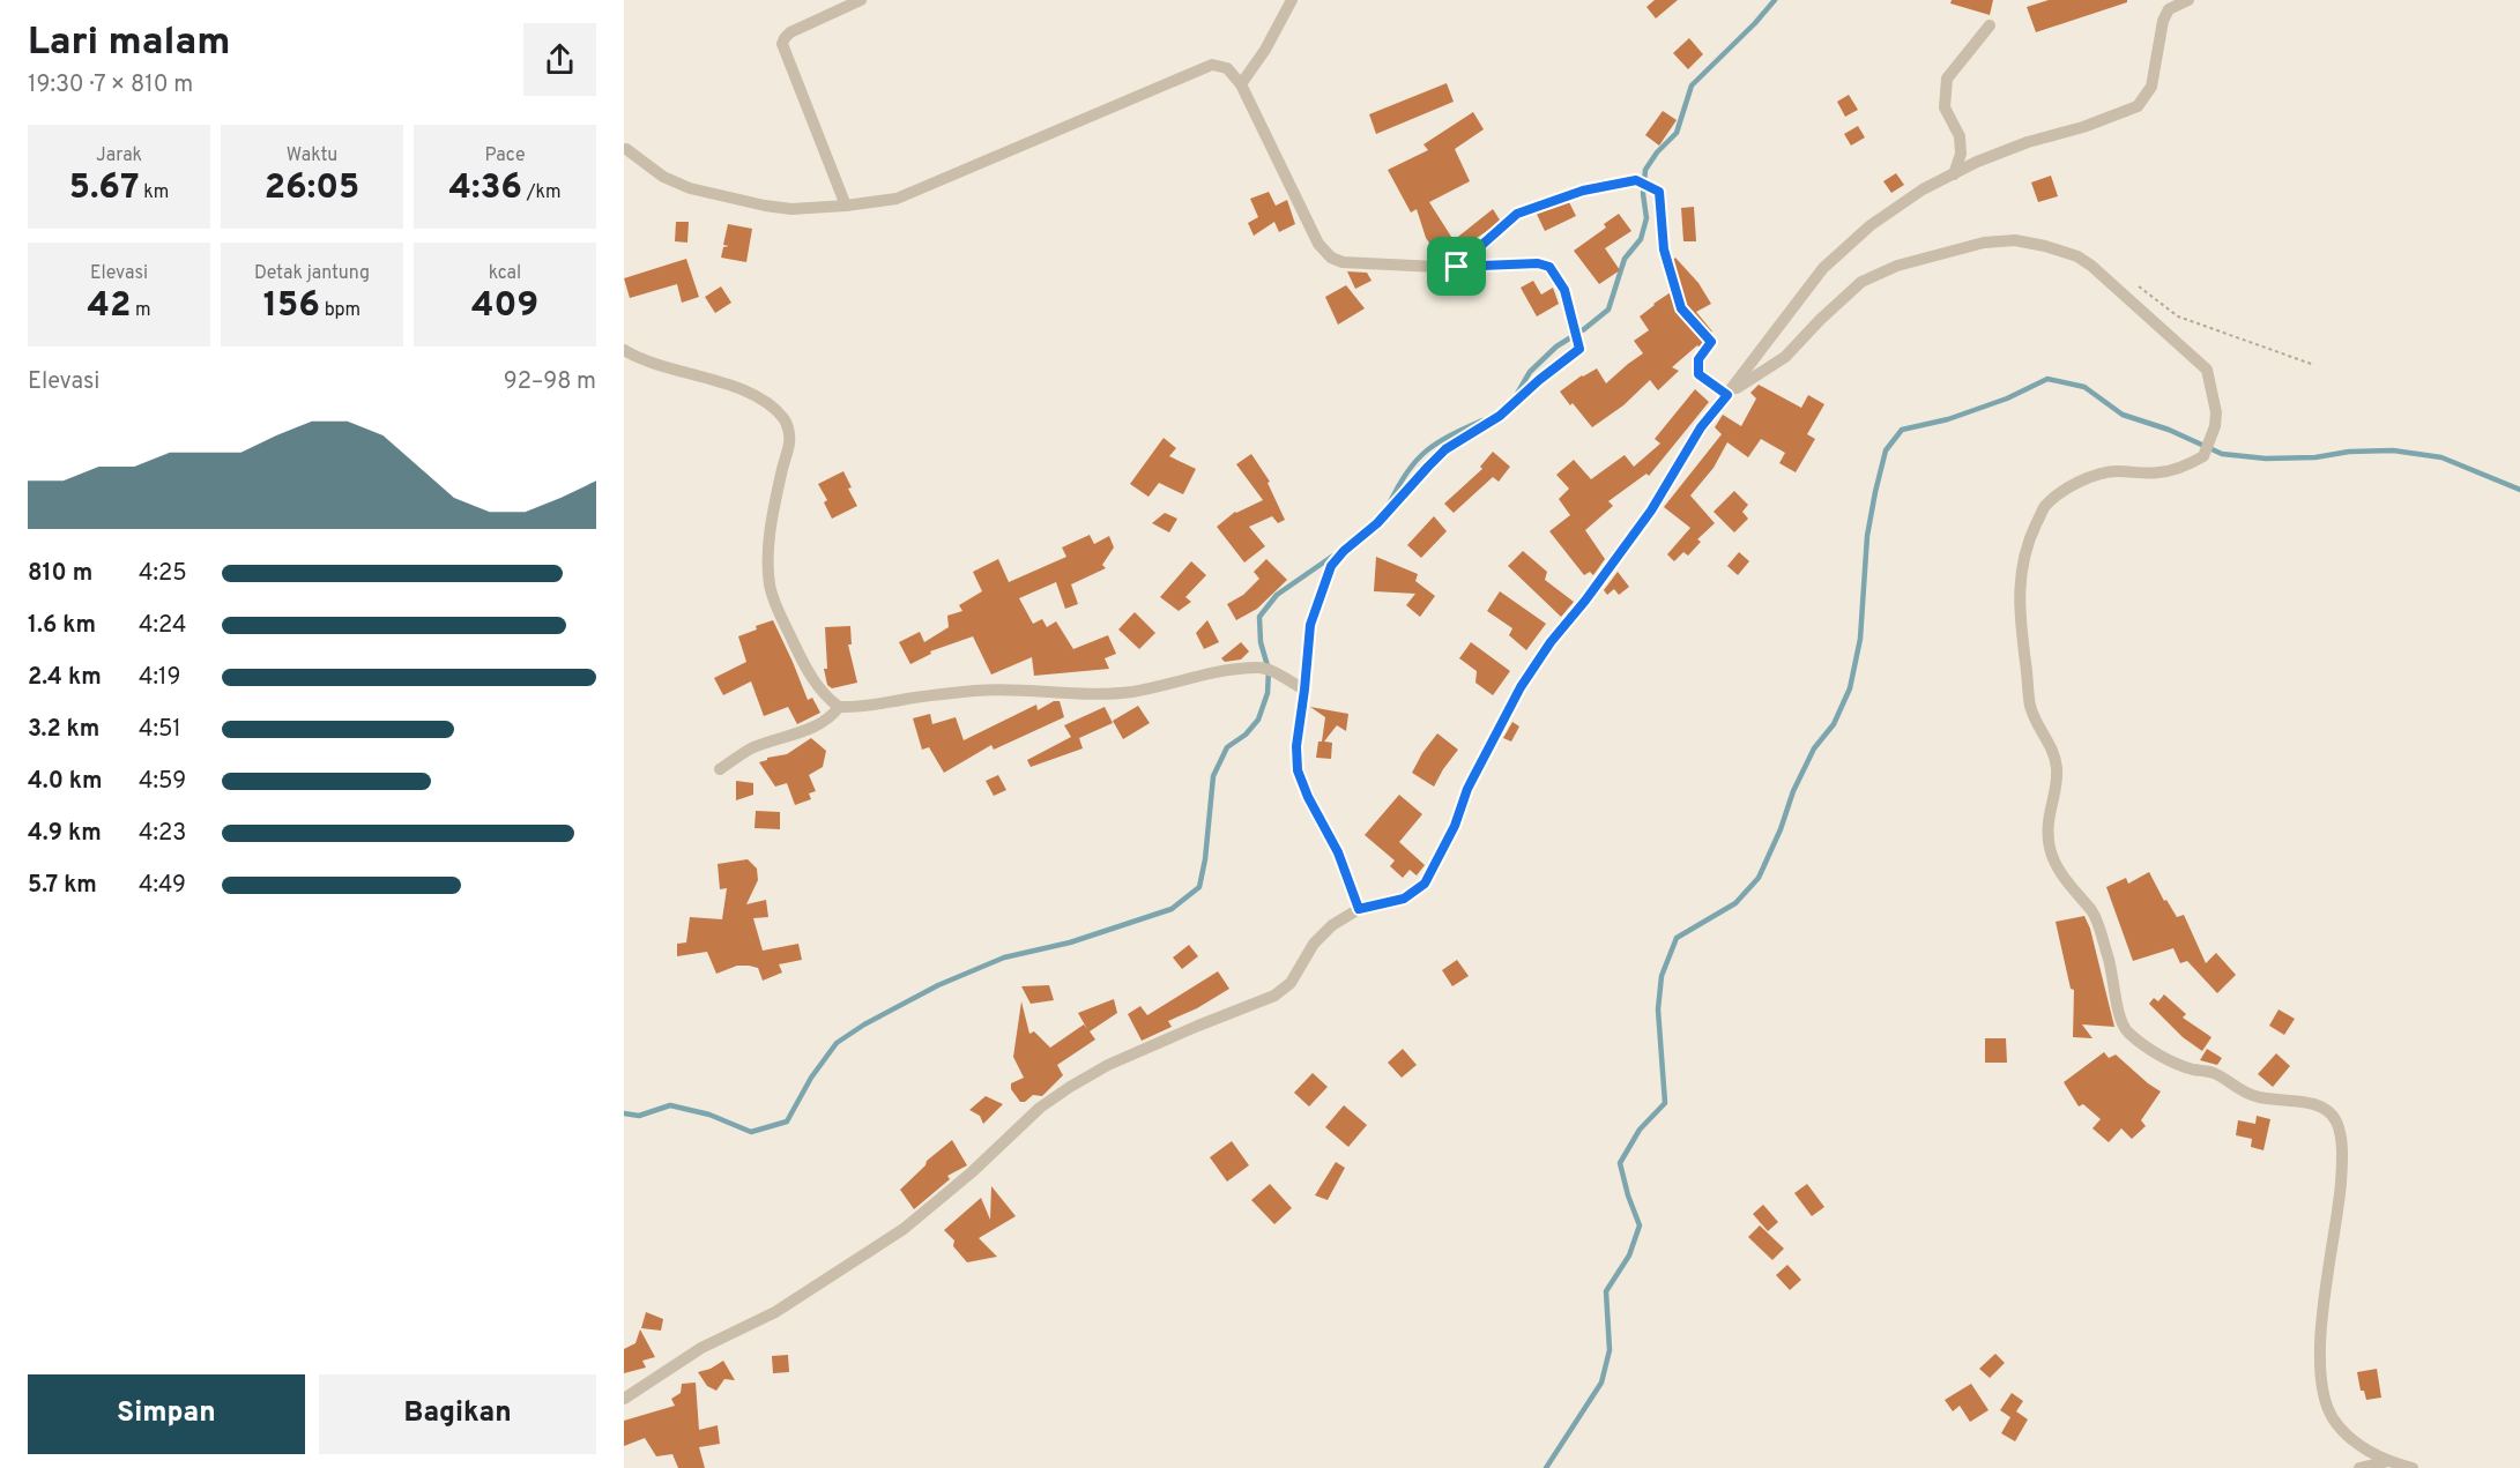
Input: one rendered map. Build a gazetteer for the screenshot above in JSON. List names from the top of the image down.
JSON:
{
  "page": {
    "heading": ["Lari malam", "19:30 · 7 × 810 m"],
    "stats": [
      ["Jarak", "5.67 km"],
      ["Waktu", "26:05"],
      ["Pace", "4:36 /km"],
      ["Elevasi", "42 m"],
      ["Detak jantung", "156 bpm"],
      ["kcal", "409"]
    ],
    "chart": ["Elevasi", "92–98 m"],
    "list": [
      {
        "name": "810 m",
        "note": "4:25"
      },
      {
        "name": "1.6 km",
        "note": "4:24"
      },
      {
        "name": "2.4 km",
        "note": "4:19"
      },
      {
        "name": "3.2 km",
        "note": "4:51"
      },
      {
        "name": "4.0 km",
        "note": "4:59"
      },
      {
        "name": "4.9 km",
        "note": "4:23"
      },
      {
        "name": "5.7 km",
        "note": "4:49"
      }
    ],
    "buttons": ["Simpan", "Bagikan"]
  }
}
